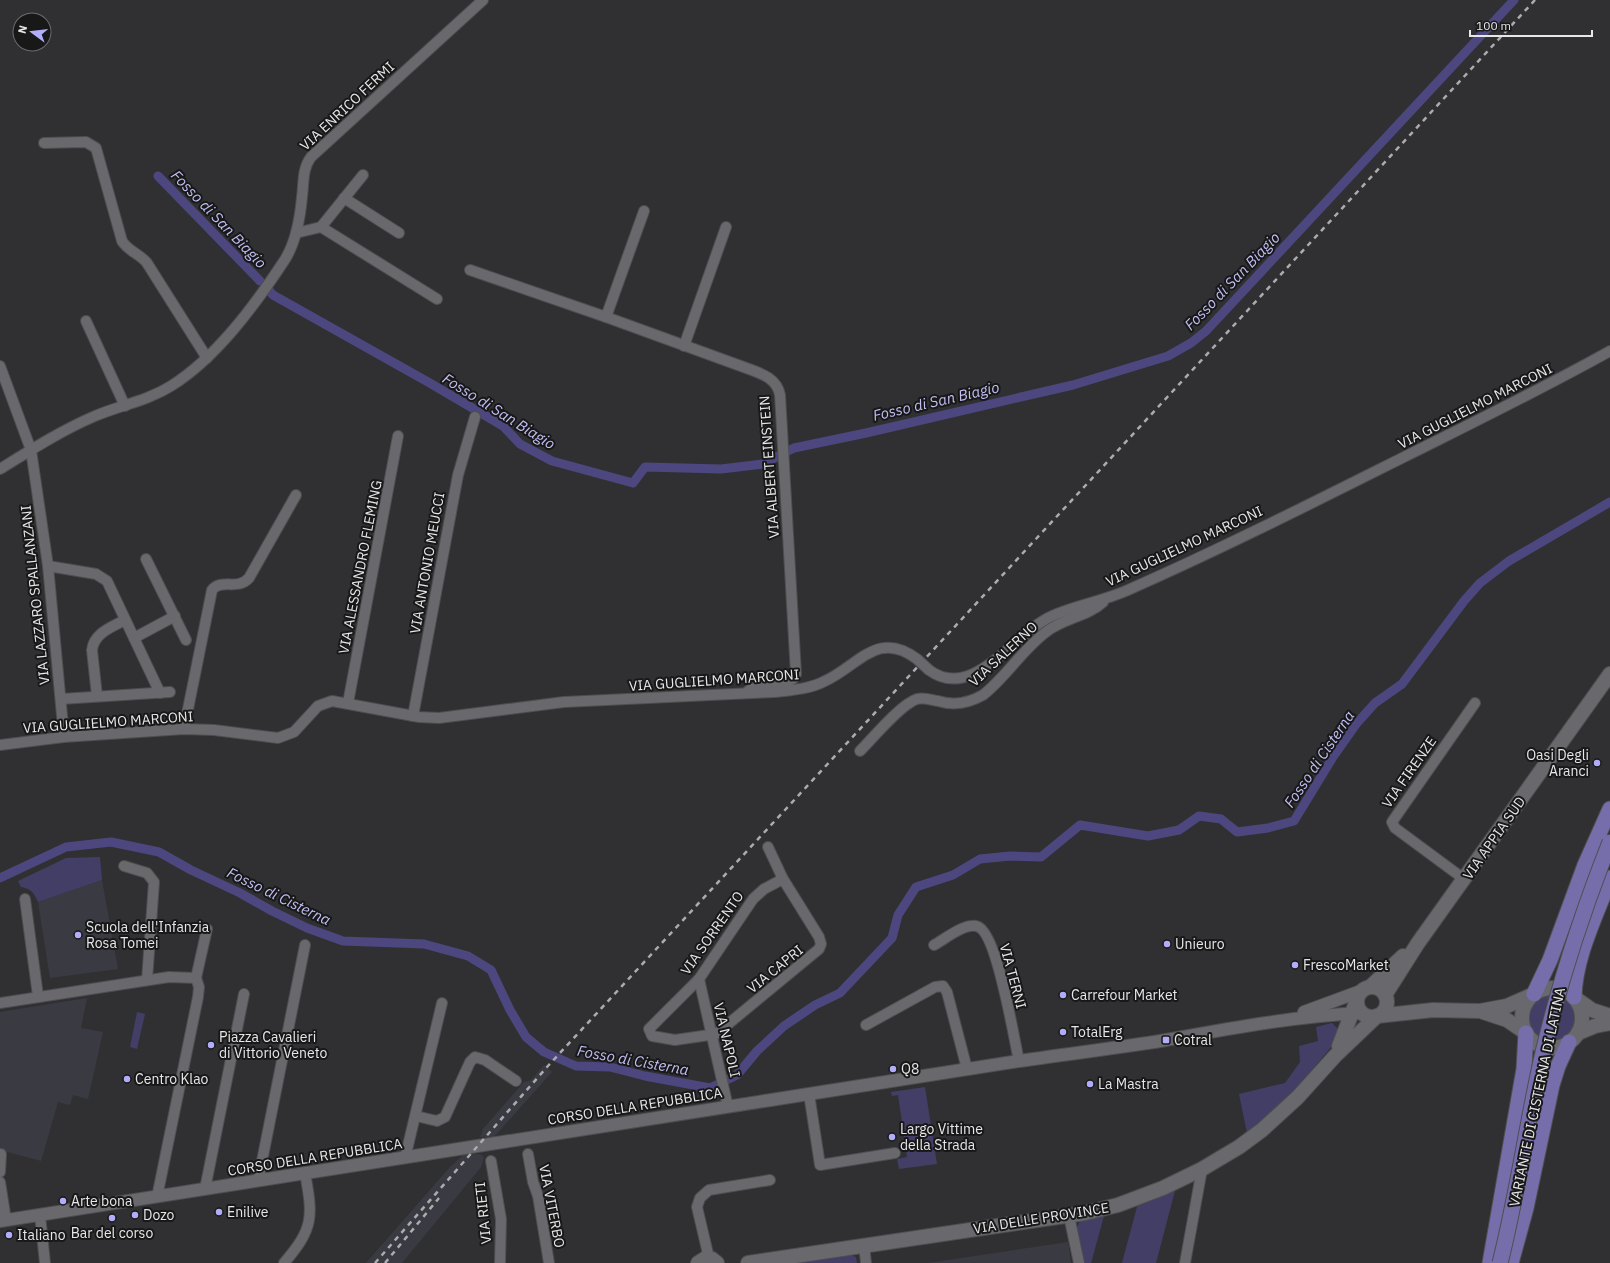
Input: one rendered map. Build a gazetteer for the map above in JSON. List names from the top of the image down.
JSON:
{
  "streets": {
    "main road": ["VIA APPIA SUD", "VARIANTE DI CISTERNA DI LATINA", "VIA DELLE PROVINCE"],
    "street": [
      "VIA ENRICO FERMI",
      "VIA GUGLIELMO MARCONI",
      "VIA ALBERT EINSTEIN",
      "VIA ANTONIO MEUCCI",
      "VIA ALESSANDRO FLEMING",
      "VIA LAZZARO SPALLANZANI",
      "VIA SALERNO",
      "VIA FIRENZE",
      "VIA SORRENTO",
      "VIA CAPRI",
      "VIA TERNI",
      "VIA NAPOLI",
      "CORSO DELLA REPUBBLICA",
      "VIA VITERBO",
      "VIA RIETI"
    ]
  },
  "crossings": [
    ["VIA ENRICO FERMI", "VIA LAZZARO SPALLANZANI"],
    ["VIA GUGLIELMO MARCONI", "VIA ALBERT EINSTEIN"],
    ["VIA GUGLIELMO MARCONI", "VIA ANTONIO MEUCCI"],
    ["VIA GUGLIELMO MARCONI", "VIA ALESSANDRO FLEMING"],
    ["VIA GUGLIELMO MARCONI", "VIA LAZZARO SPALLANZANI"],
    ["VIA GUGLIELMO MARCONI", "VIA SALERNO"],
    ["VIA FIRENZE", "VIA APPIA SUD"],
    ["VIA APPIA SUD", "CORSO DELLA REPUBBLICA"],
    ["VIA APPIA SUD", "VIA DELLE PROVINCE"],
    ["VIA SORRENTO", "VIA CAPRI"],
    ["VIA SORRENTO", "VIA NAPOLI"],
    ["VIA CAPRI", "VIA NAPOLI"],
    ["VIA TERNI", "CORSO DELLA REPUBBLICA"],
    ["VIA NAPOLI", "CORSO DELLA REPUBBLICA"],
    ["CORSO DELLA REPUBBLICA", "VIA DELLE PROVINCE"]
  ],
  "water": ["Fosso di San Biagio", "Fosso di Cisterna"],
  "places": {
    "other": [
      "Oasi Degli Aranci",
      "Scuola dell'Infanzia Rosa Tomei",
      "Unieuro",
      "FrescoMarket",
      "Carrefour Market",
      "TotalErg",
      "Piazza Cavalieri di Vittorio Veneto",
      "Q8",
      "Centro Klao",
      "La Mastra",
      "Largo Vittime della Strada",
      "Arte bona",
      "Enilive",
      "Dozo",
      "Bar del corso",
      "Italiano"
    ],
    "transit": ["Cotral"]
  },
  "scale_bar": "100 m",
  "north": "left"
}
